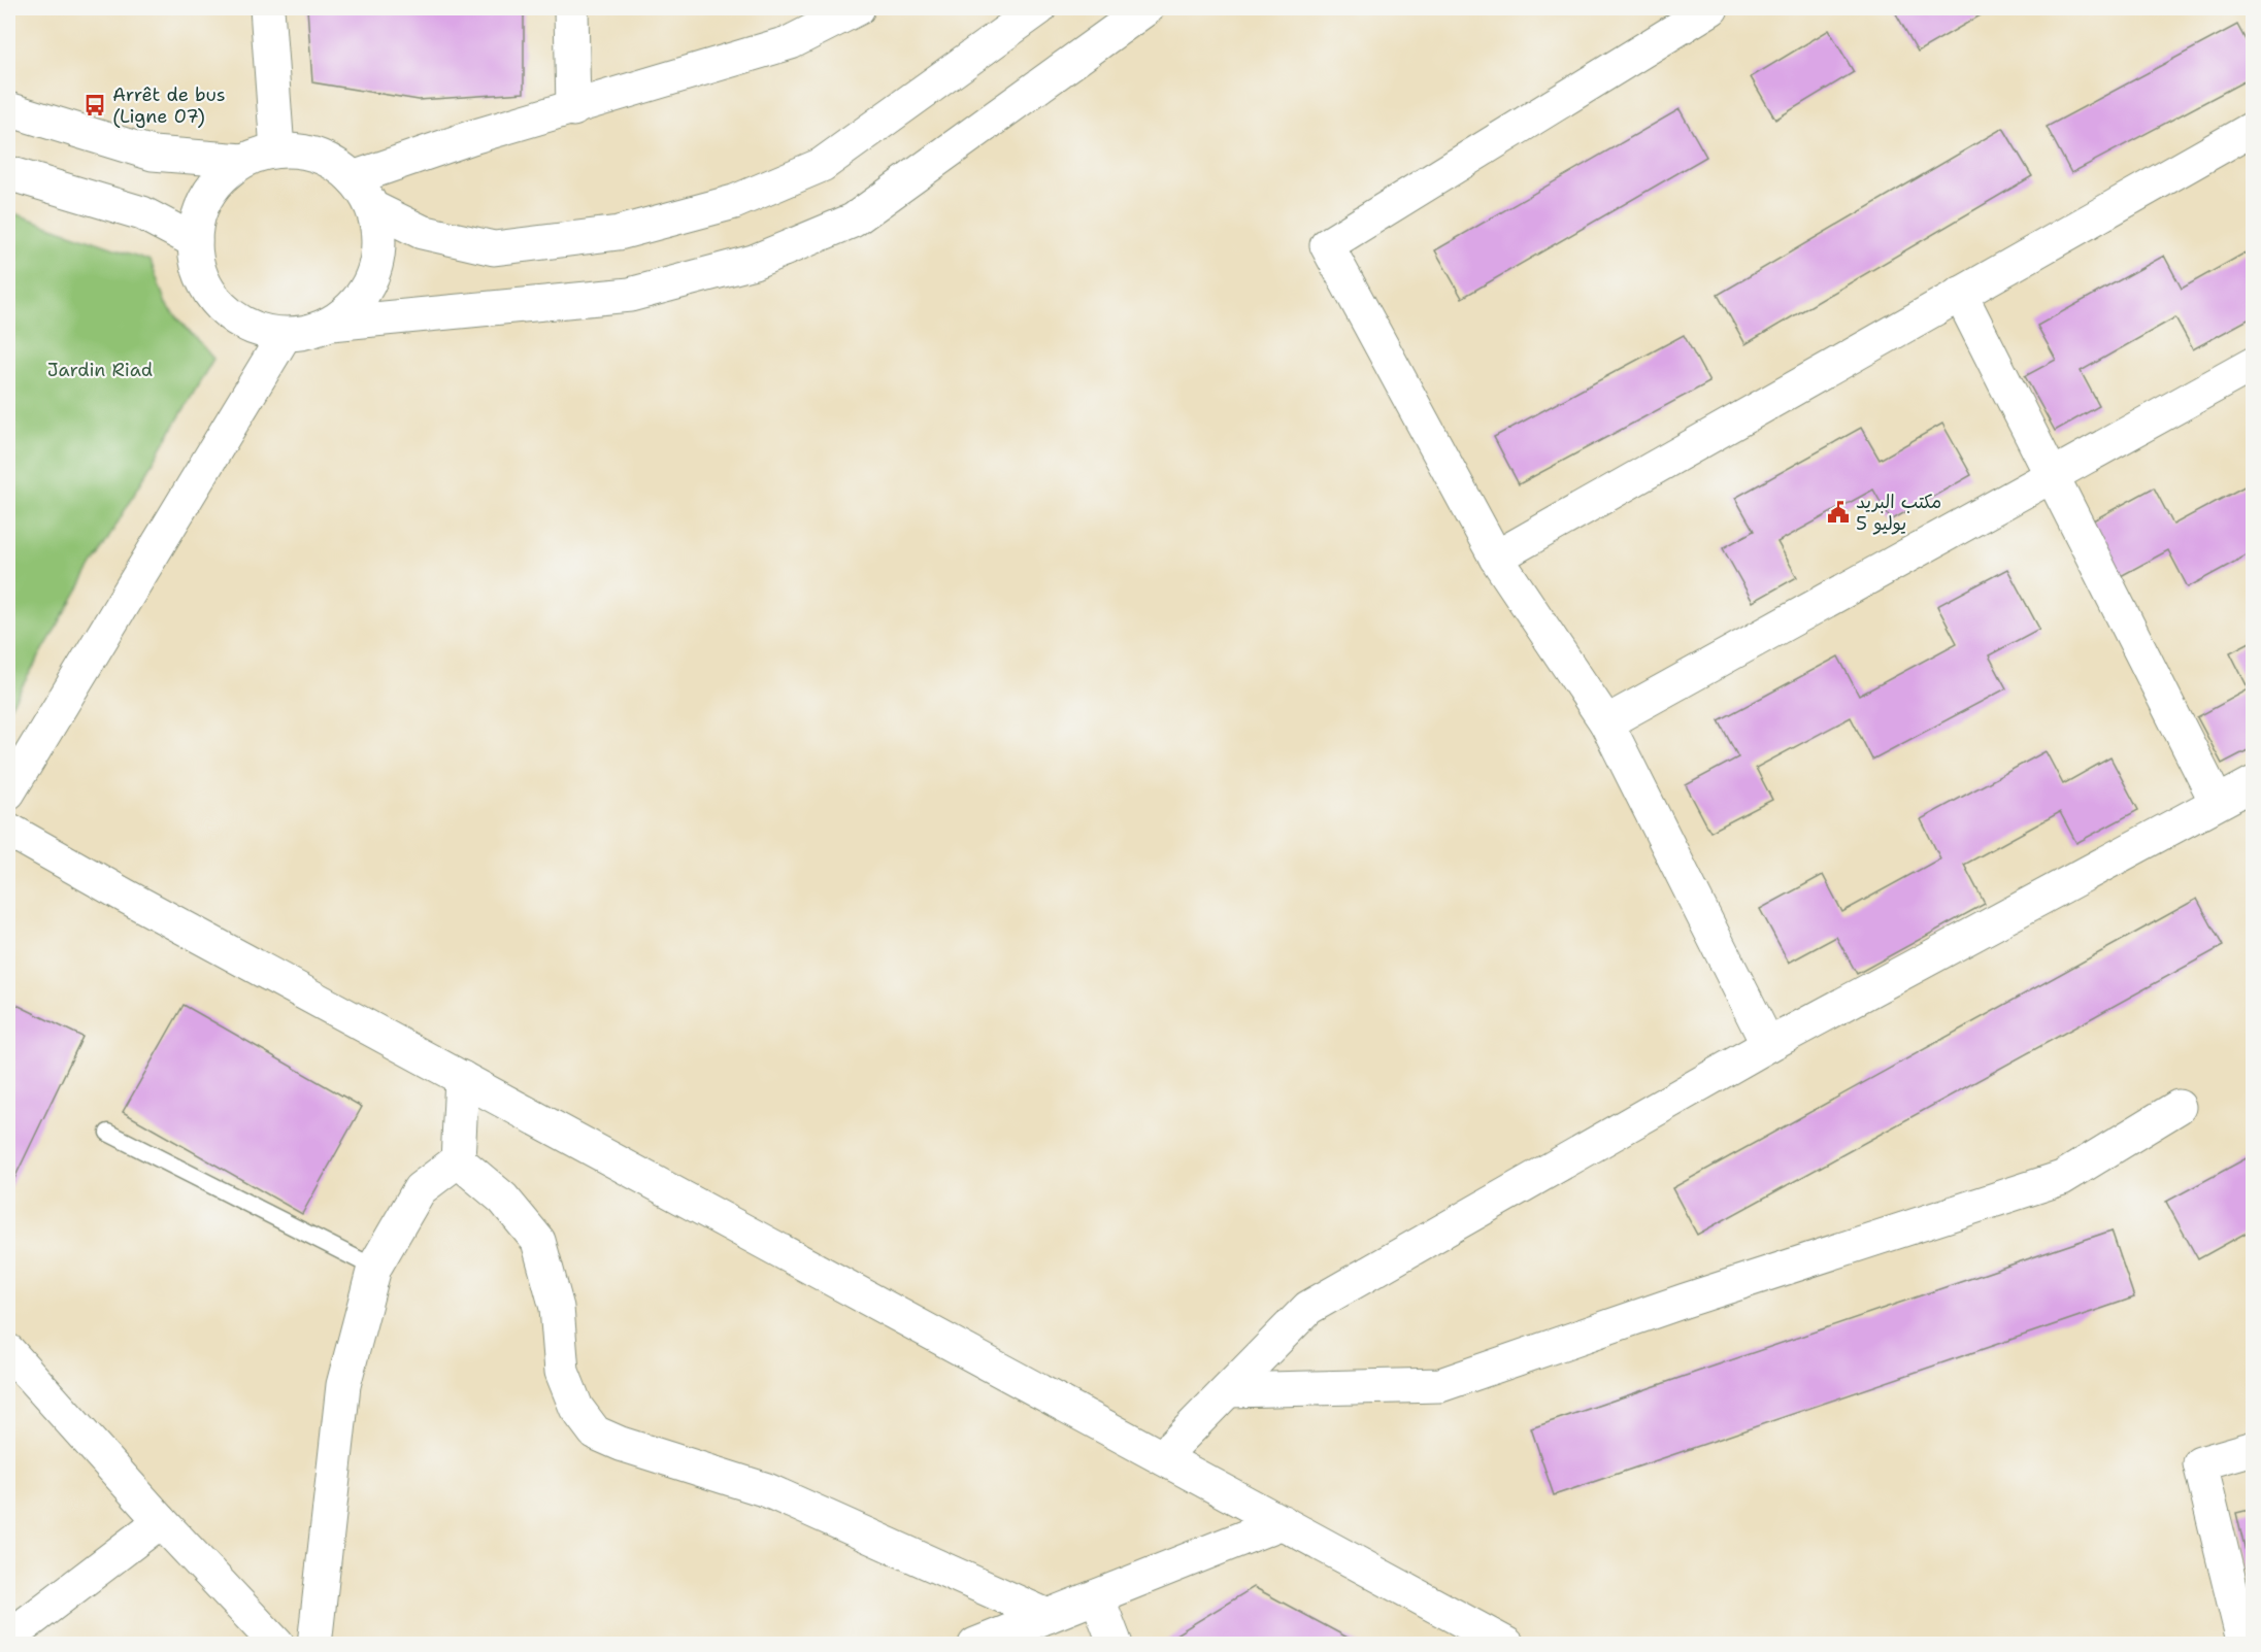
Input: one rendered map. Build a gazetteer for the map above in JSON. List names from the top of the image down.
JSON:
{
  "parks": ["Jardin Riad"],
  "places": {
    "bus stop": ["Arrêt de bus (Ligne 07)"],
    "public building": ["مكتب البريد 5 يوليو"]
  }
}
